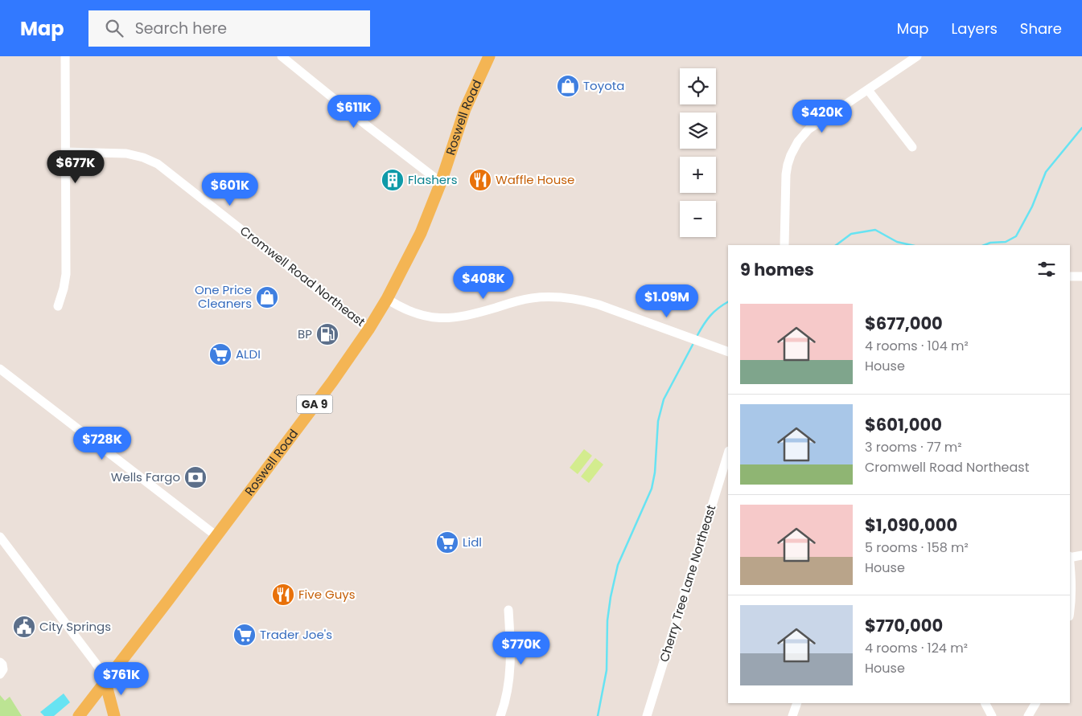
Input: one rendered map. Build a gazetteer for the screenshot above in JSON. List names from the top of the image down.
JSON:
{
  "streets": {
    "main road": ["Roswell Road", "GA 9"],
    "street": ["Cromwell Road Northeast", "Cherry Tree Lane Northeast"]
  },
  "crossings": [
    ["Roswell Road", "Cromwell Road Northeast"]
  ],
  "places": {
    "shop": ["Toyota", "One Price Cleaners"],
    "building": ["Flashers"],
    "restaurant": ["Waffle House", "Five Guys"],
    "fuel station": ["BP"],
    "supermarket": ["ALDI", "Lidl", "Trader Joe's"],
    "bank": ["Wells Fargo"],
    "public building": ["City Springs"]
  },
  "page": {
    "header": "Map",
    "search": "Search here",
    "nav": ["Map", "Layers", "Share"],
    "map_buttons": ["+", "−"],
    "price": [
      "$611K",
      "$420K",
      "$677K",
      "$601K",
      "$408K",
      "$1.09M",
      "$728K",
      "$770K",
      "$761K"
    ],
    "heading": "9 homes",
    "list": [
      {
        "name": "$677,000",
        "note": "4 rooms · 104 m² · House"
      },
      {
        "name": "$601,000",
        "note": "3 rooms · 77 m² · Cromwell Road Northeast"
      },
      {
        "name": "$1,090,000",
        "note": "5 rooms · 158 m² · House"
      },
      {
        "name": "$770,000",
        "note": "4 rooms · 124 m² · House"
      }
    ]
  }
}
